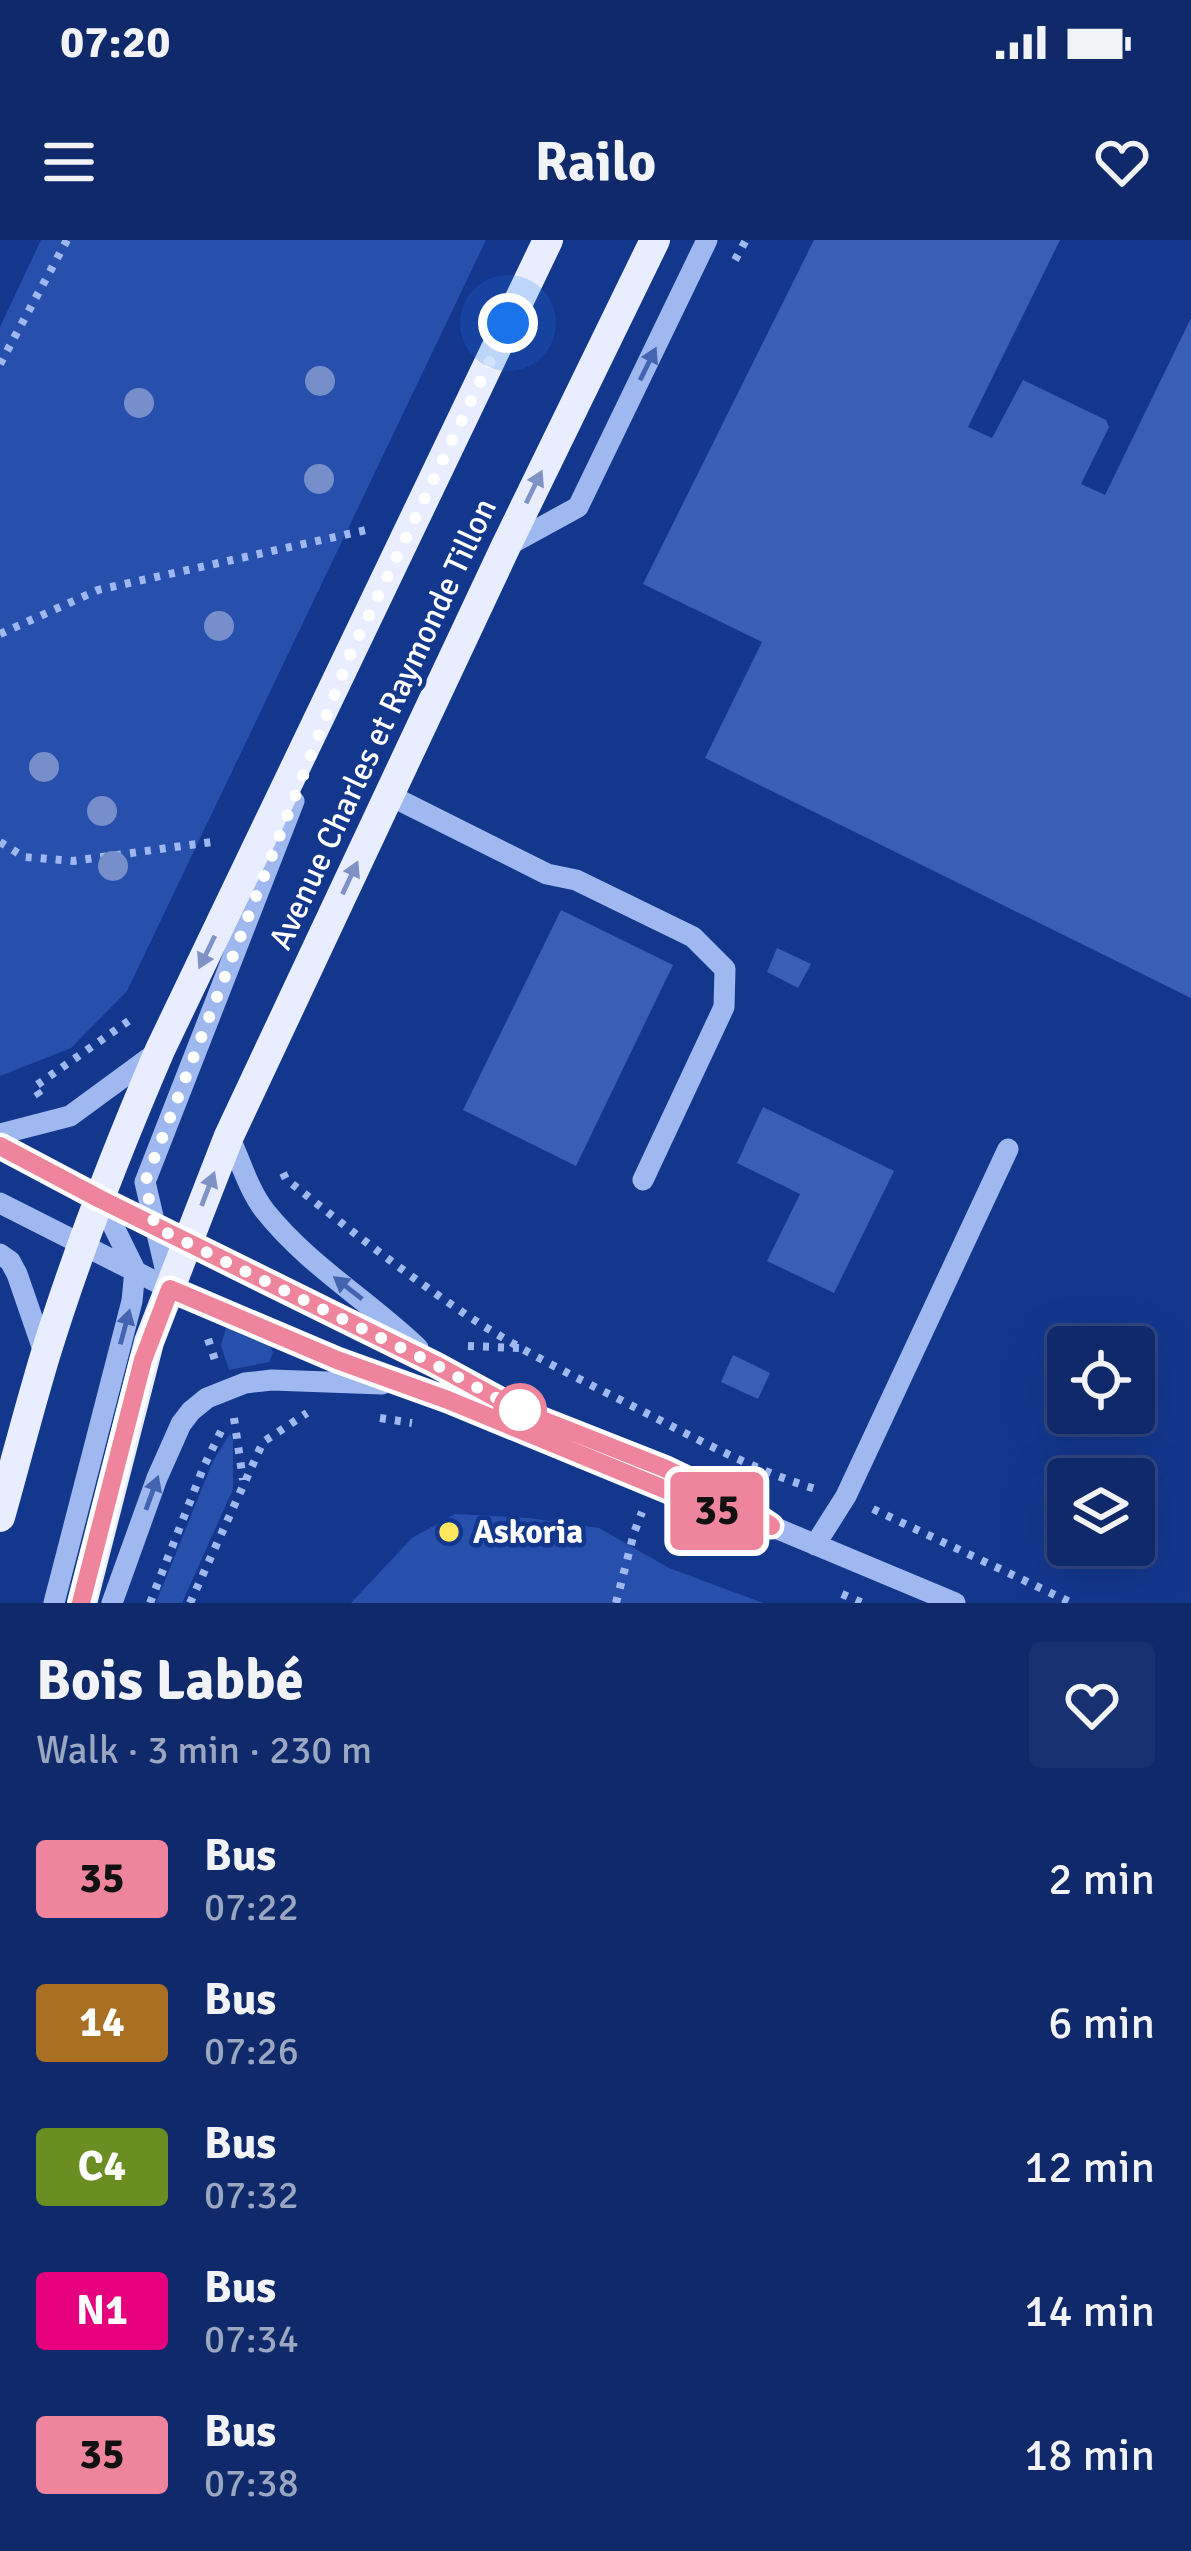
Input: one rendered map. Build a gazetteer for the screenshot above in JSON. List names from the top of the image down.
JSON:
{
  "streets": {
    "main road": ["Avenue Charles et Raymonde Tillon"]
  },
  "places": ["Askoria"],
  "lines": ["bus line 35"],
  "page": {
    "status": "07:20",
    "header": "Railo",
    "on_map": "35",
    "heading": ["Bois Labbé", "Walk · 3 min · 230 m"],
    "list": [
      {
        "mark": "35",
        "name": "Bus",
        "note": "07:22",
        "value": "2 min"
      },
      {
        "mark": "14",
        "name": "Bus",
        "note": "07:26",
        "value": "6 min"
      },
      {
        "mark": "C4",
        "name": "Bus",
        "note": "07:32",
        "value": "12 min"
      },
      {
        "mark": "N1",
        "name": "Bus",
        "note": "07:34",
        "value": "14 min"
      },
      {
        "mark": "35",
        "name": "Bus",
        "note": "07:38",
        "value": "18 min"
      }
    ]
  }
}
